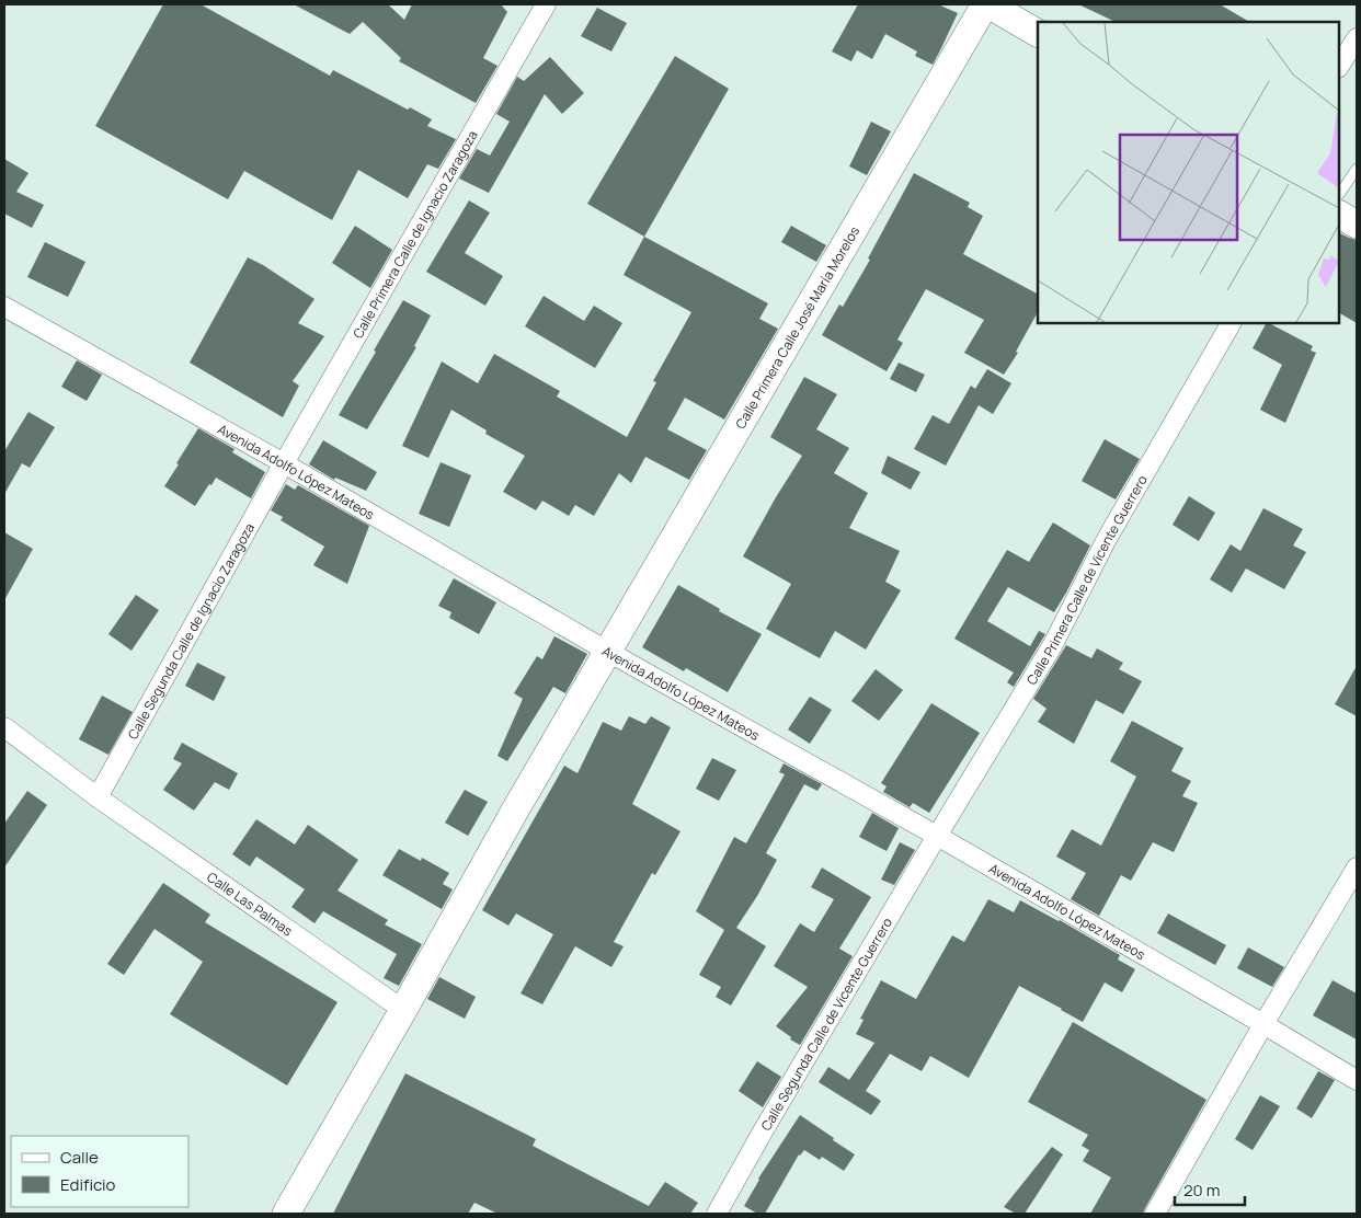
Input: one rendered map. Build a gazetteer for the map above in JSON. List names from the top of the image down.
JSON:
{
  "streets": {
    "street": [
      "Calle Primera Calle de Ignacio Zaragoza",
      "Calle Primera Calle José María Morelos",
      "Avenida Adolfo López Mateos",
      "Calle Primera Calle de Vicente Guerrero",
      "Calle Segunda Calle de Ignacio Zaragoza",
      "Calle Las Palmas",
      "Calle Segunda Calle de Vicente Guerrero"
    ]
  },
  "crossings": [
    ["Calle Primera Calle de Ignacio Zaragoza", "Avenida Adolfo López Mateos"],
    ["Calle Primera Calle de Ignacio Zaragoza", "Calle Segunda Calle de Ignacio Zaragoza"],
    ["Calle Primera Calle José María Morelos", "Avenida Adolfo López Mateos"],
    ["Calle Primera Calle José María Morelos", "Calle Las Palmas"],
    ["Avenida Adolfo López Mateos", "Calle Primera Calle de Vicente Guerrero"],
    ["Avenida Adolfo López Mateos", "Calle Segunda Calle de Ignacio Zaragoza"],
    ["Avenida Adolfo López Mateos", "Calle Segunda Calle de Vicente Guerrero"],
    ["Calle Primera Calle de Vicente Guerrero", "Calle Segunda Calle de Vicente Guerrero"],
    ["Calle Segunda Calle de Ignacio Zaragoza", "Calle Las Palmas"]
  ],
  "legend": ["Calle", "Edificio"],
  "scale_bar": "20 m"
}
